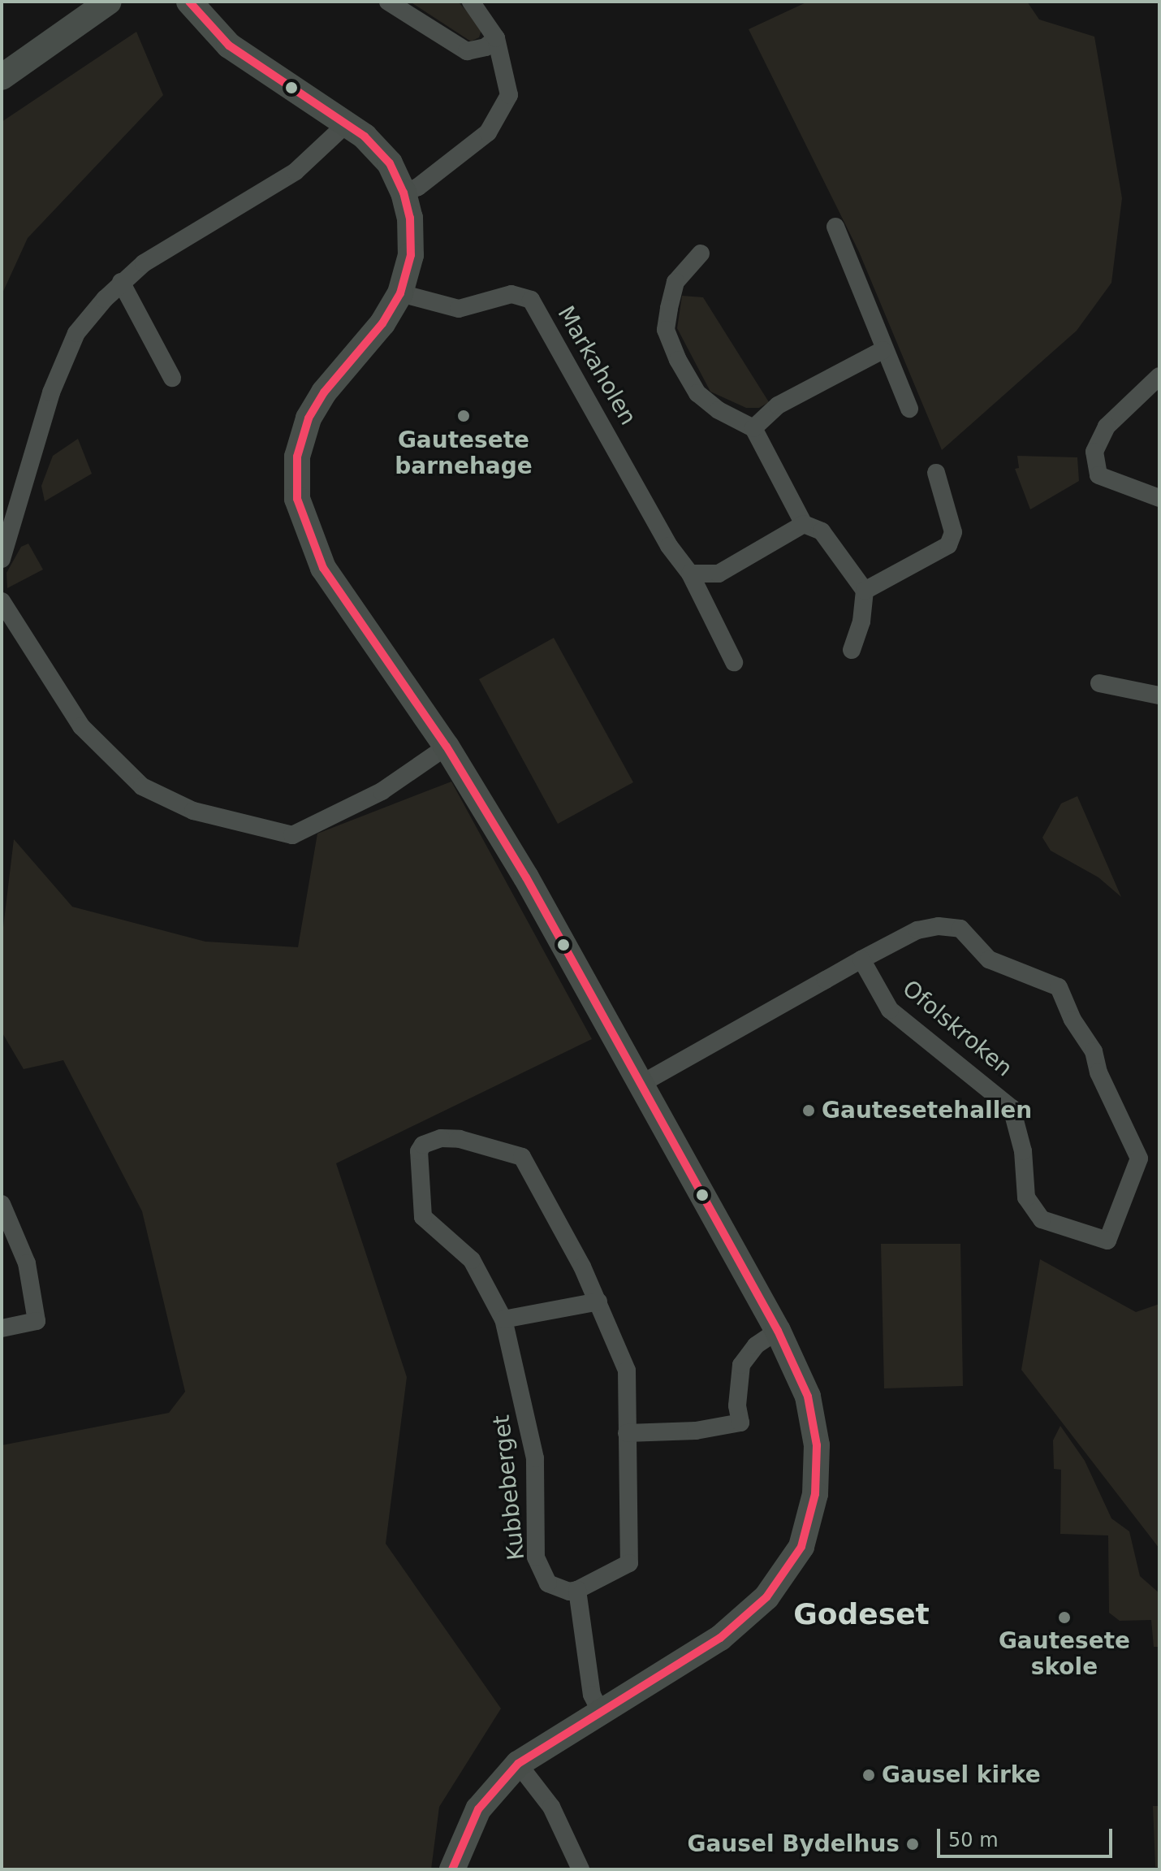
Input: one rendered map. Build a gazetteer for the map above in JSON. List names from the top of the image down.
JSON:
{
  "streets": {
    "street": ["Markaholen", "Ofolskroken", "Kubbeberget"]
  },
  "districts": ["Godeset"],
  "places": [
    "Gautesete barnehage",
    "Gautesetehallen",
    "Gautesete skole",
    "Gausel kirke",
    "Gausel Bydelhus"
  ],
  "scale_bar": "50 m"
}
